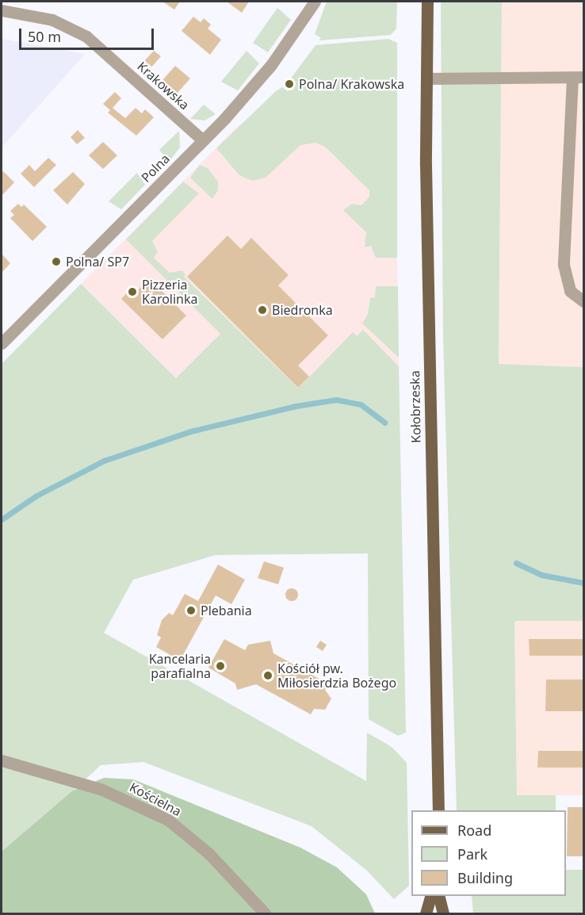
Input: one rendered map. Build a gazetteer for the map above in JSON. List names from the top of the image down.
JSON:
{
  "streets": {
    "main road": ["Kołobrzeska"],
    "street": ["Krakowska", "Polna", "Kościelna"]
  },
  "crossings": [
    ["Krakowska", "Polna"]
  ],
  "places": [
    "Polna/ Krakowska",
    "Polna/ SP7",
    "Pizzeria Karolinka",
    "Biedronka",
    "Plebania",
    "Kancelaria parafialna",
    "Kościół pw. Miłosierdzia Bożego"
  ],
  "legend": ["Road", "Park", "Building"],
  "scale_bar": "50 m"
}
